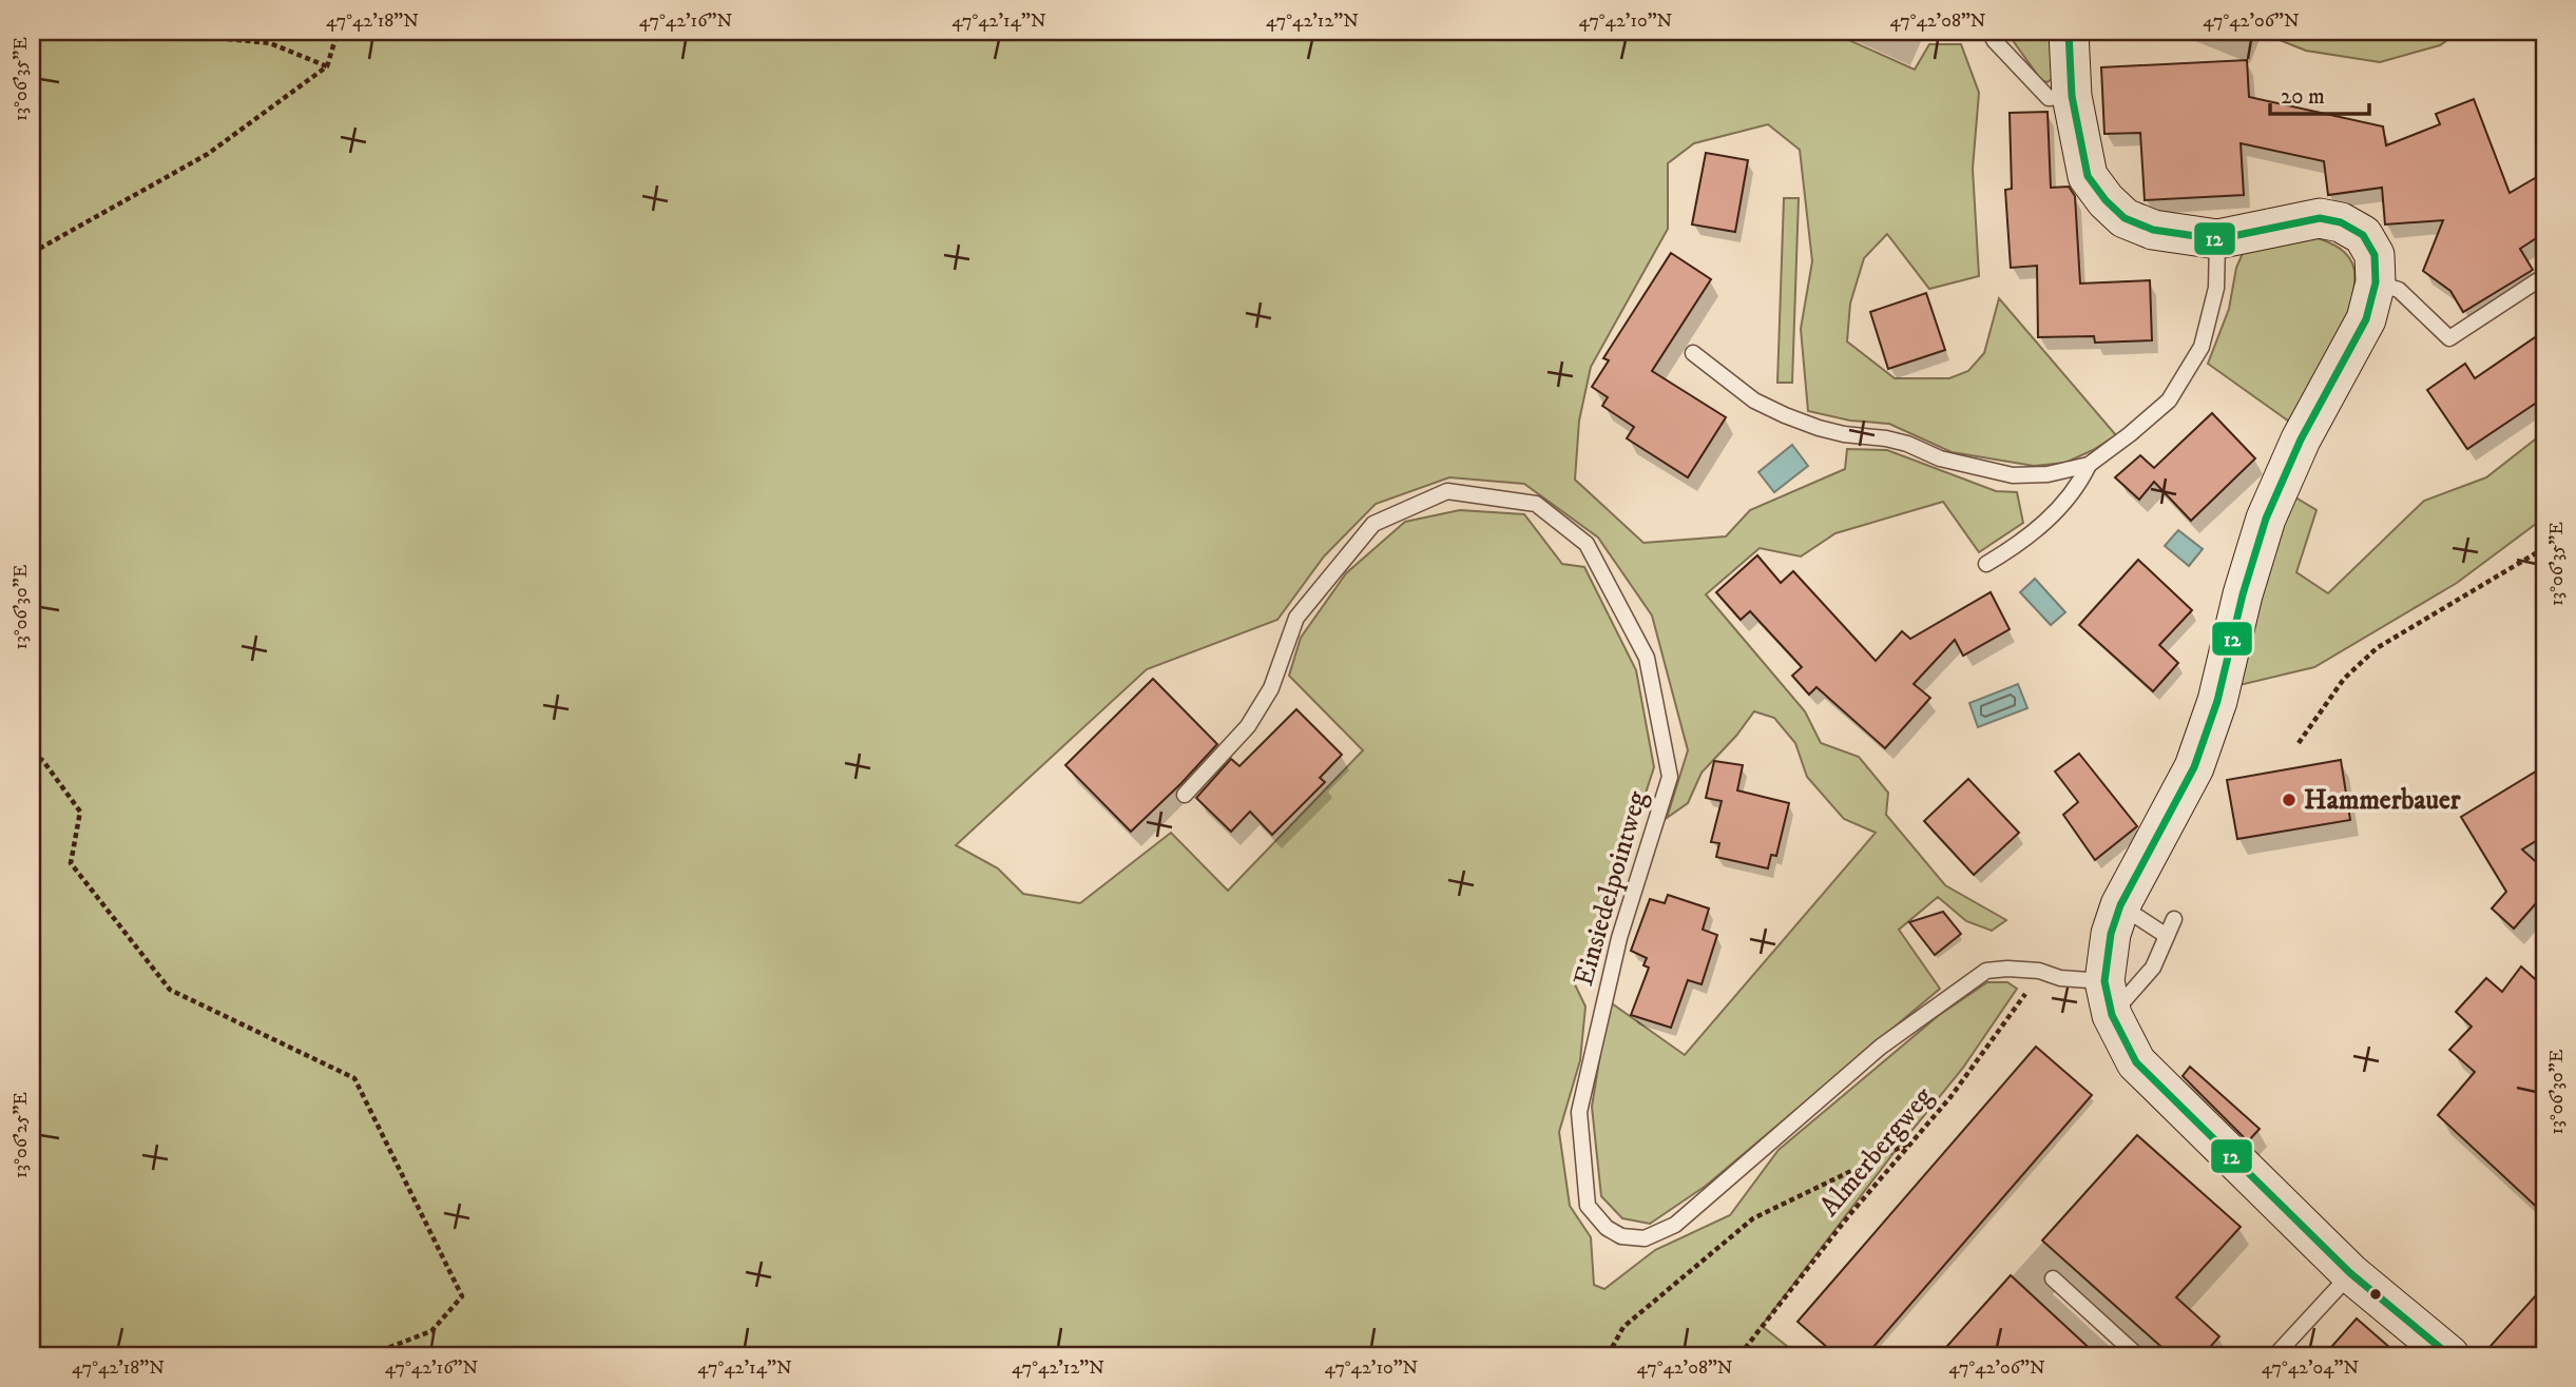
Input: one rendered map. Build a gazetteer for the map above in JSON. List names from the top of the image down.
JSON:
{
  "streets": {
    "lane": ["Einsiedelpointweg"],
    "path": ["Almerbergweg"]
  },
  "crossings": [
    ["Einsiedelpointweg", "Almerbergweg"]
  ],
  "places": ["Hammerbauer"],
  "lines": ["transit line 12"],
  "scale_bar": "20 m",
  "coordinates": [
    "47°42'18\"N",
    "47°42'16\"N",
    "47°42'14\"N",
    "47°42'12\"N",
    "47°42'10\"N",
    "47°42'08\"N",
    "47°42'06\"N",
    "13°06'35\"E",
    "13°06'30\"E",
    "13°06'25\"E",
    "47°42'04\"N"
  ]
}
